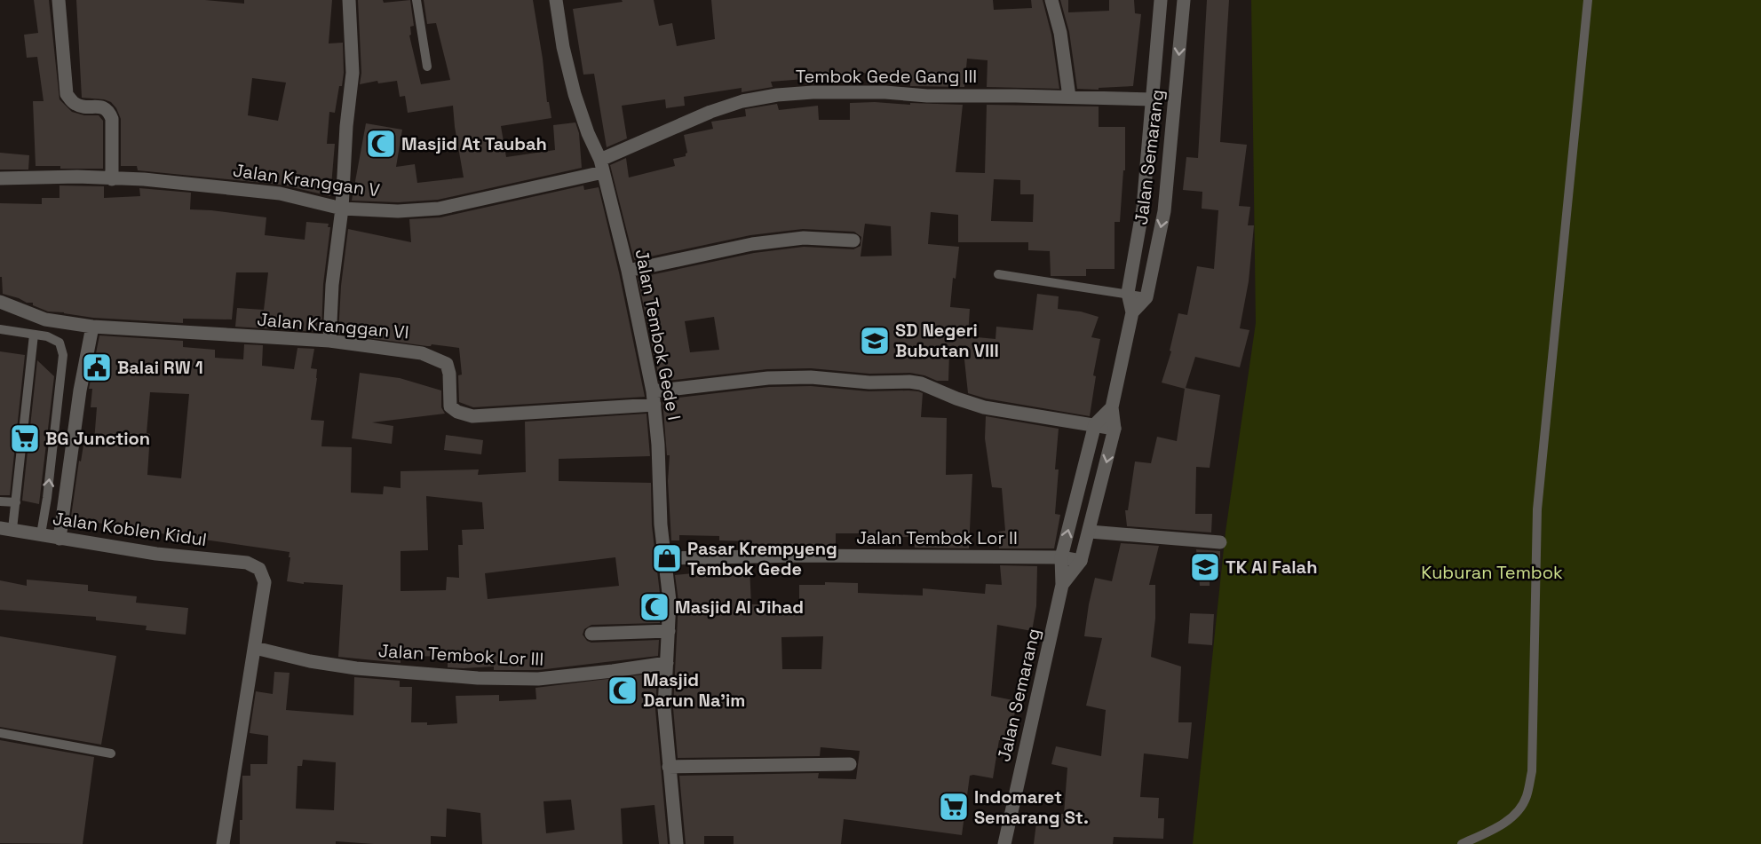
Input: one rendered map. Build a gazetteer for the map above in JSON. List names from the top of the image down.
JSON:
{
  "streets": {
    "street": [
      "Tembok Gede Gang III",
      "Jalan Semarang",
      "Jalan Kranggan V",
      "Jalan Kranggan VI",
      "Jalan Tembok Gede I",
      "Jalan Koblen Kidul",
      "Jalan Tembok Lor II",
      "Jalan Tembok Lor III"
    ]
  },
  "crossings": [
    ["Tembok Gede Gang III", "Jalan Semarang"],
    ["Tembok Gede Gang III", "Jalan Kranggan V"],
    ["Tembok Gede Gang III", "Jalan Tembok Gede I"],
    ["Jalan Semarang", "Jalan Tembok Lor II"],
    ["Jalan Kranggan V", "Jalan Tembok Gede I"],
    ["Jalan Kranggan VI", "Jalan Tembok Gede I"],
    ["Jalan Tembok Gede I", "Jalan Tembok Lor II"],
    ["Jalan Tembok Gede I", "Jalan Tembok Lor III"],
    ["Jalan Koblen Kidul", "Jalan Tembok Lor III"]
  ],
  "parks": ["Kuburan Tembok"],
  "places": {
    "mosque": ["Masjid At Taubah", "Masjid Al Jihad", "Masjid Darun Na'im"],
    "school or university": ["SD Negeri Bubutan VIII", "TK Al Falah"],
    "public building": ["Balai RW 1"],
    "supermarket": ["BG Junction", "Indomaret Semarang St."],
    "shop": ["Pasar Krempyeng Tembok Gede"]
  }
}
